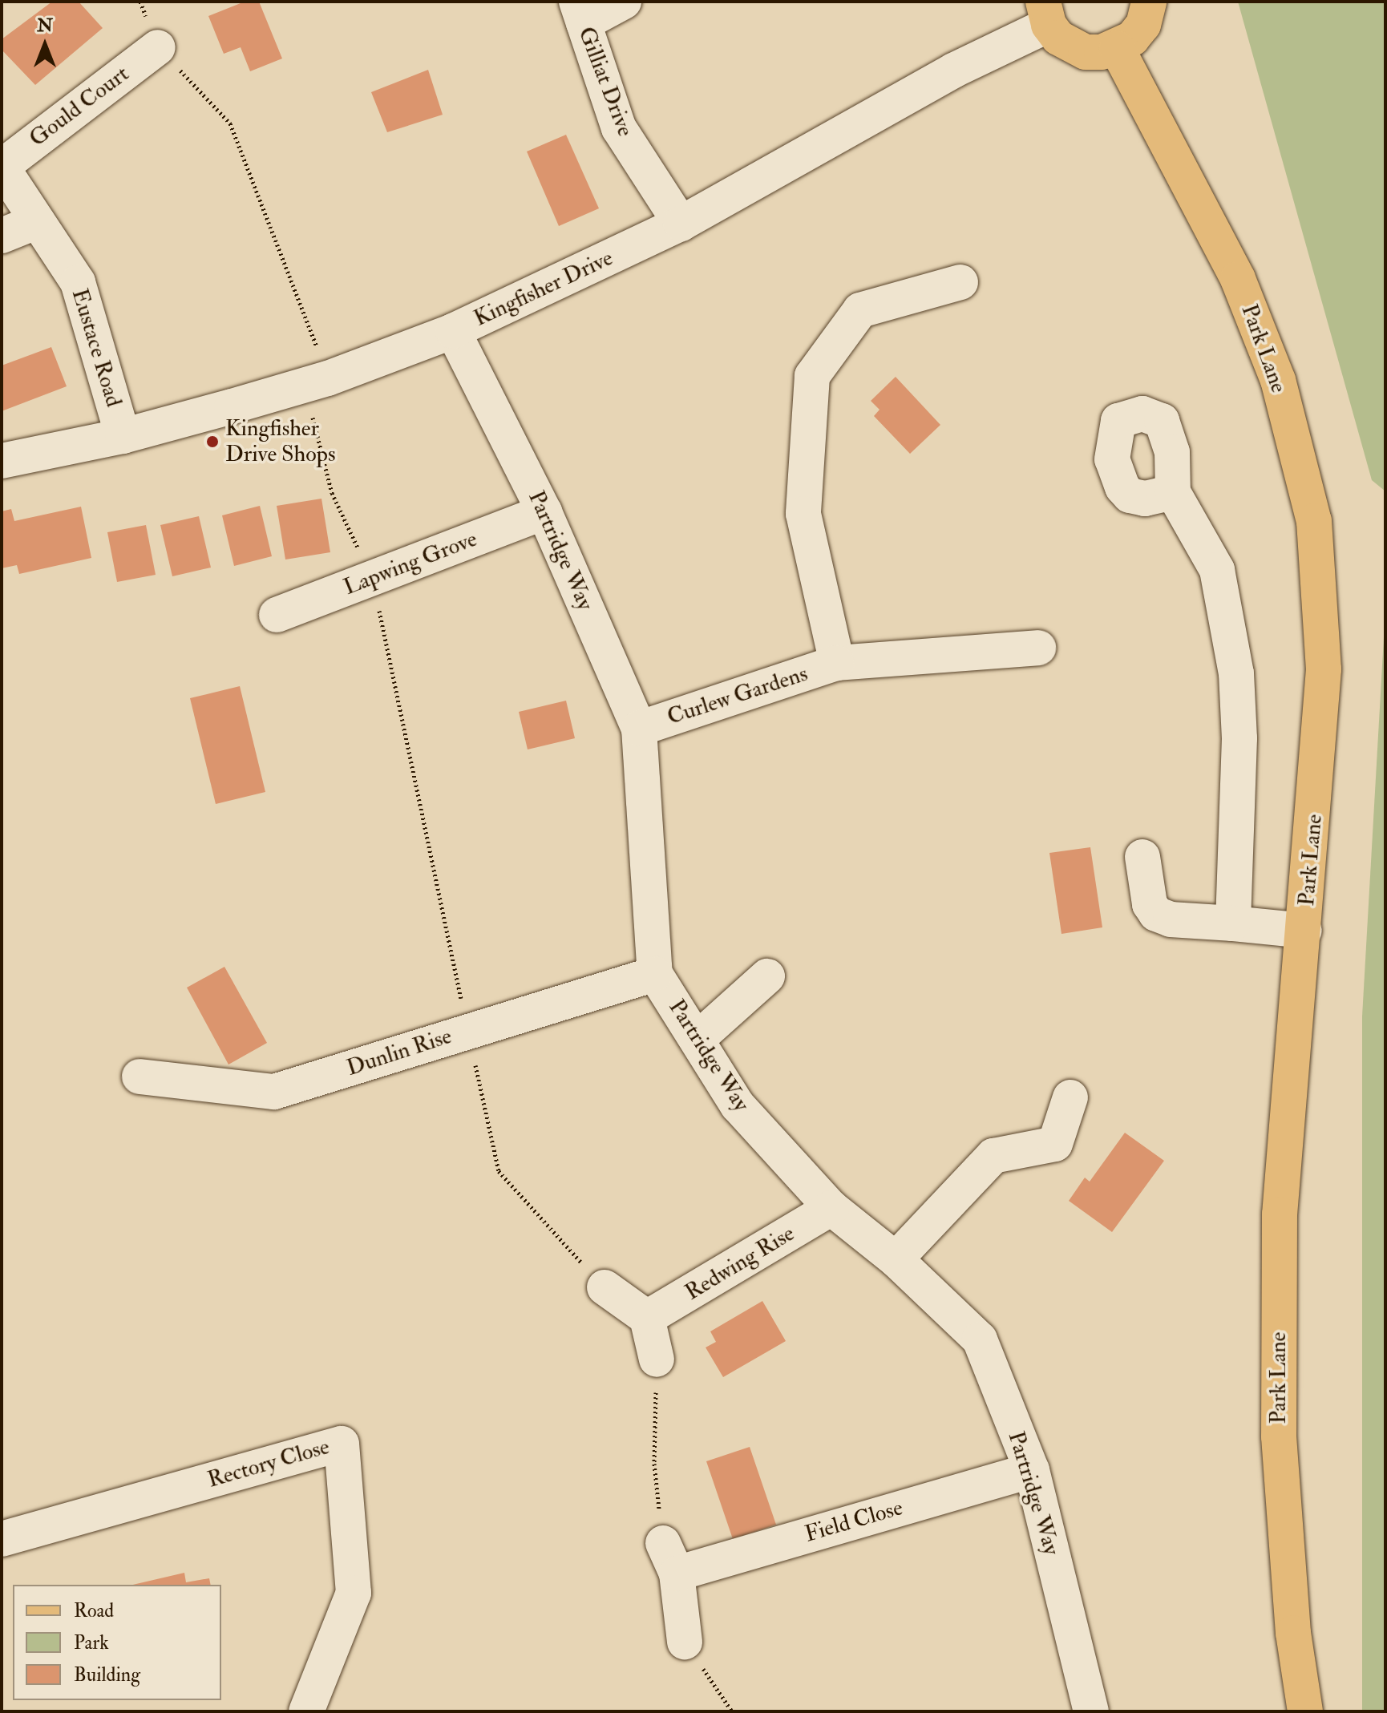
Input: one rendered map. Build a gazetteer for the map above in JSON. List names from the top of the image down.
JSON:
{
  "streets": {
    "main road": ["Park Lane"],
    "street": [
      "Gilliat Drive",
      "Gould Court",
      "Kingfisher Drive",
      "Eustace Road",
      "Partridge Way",
      "Lapwing Grove",
      "Curlew Gardens",
      "Dunlin Rise",
      "Redwing Rise",
      "Rectory Close",
      "Field Close"
    ]
  },
  "crossings": [
    ["Gilliat Drive", "Kingfisher Drive"],
    ["Gould Court", "Eustace Road"],
    ["Kingfisher Drive", "Eustace Road"],
    ["Kingfisher Drive", "Partridge Way"],
    ["Partridge Way", "Lapwing Grove"],
    ["Partridge Way", "Curlew Gardens"],
    ["Partridge Way", "Dunlin Rise"],
    ["Partridge Way", "Redwing Rise"],
    ["Partridge Way", "Field Close"]
  ],
  "places": ["Kingfisher Drive Shops"],
  "legend": ["Road", "Park", "Building"],
  "north": "top"
}
